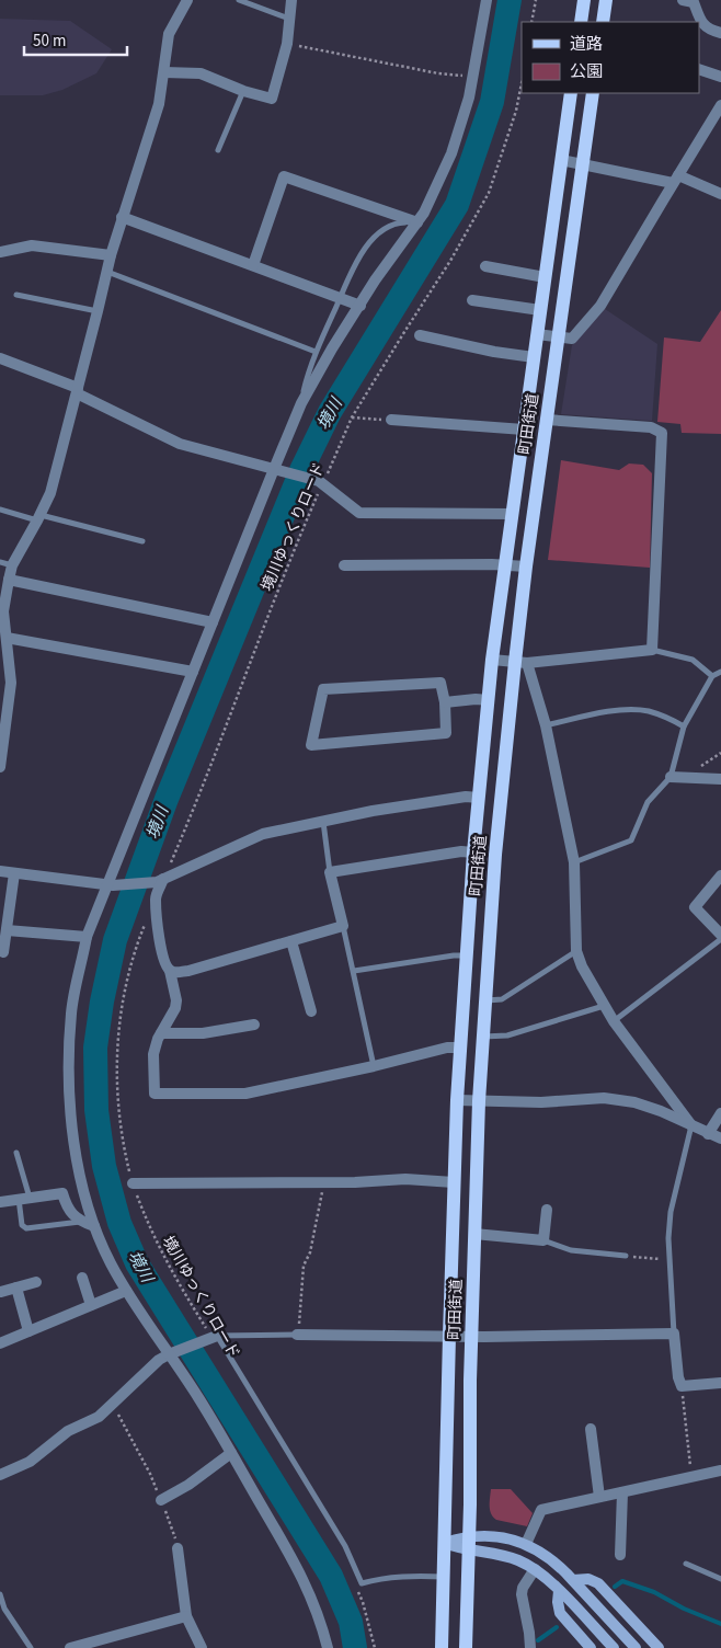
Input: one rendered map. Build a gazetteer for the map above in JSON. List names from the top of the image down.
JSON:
{
  "streets": {
    "main road": ["町田街道"],
    "path": ["境川ゆっくりロード"]
  },
  "water": ["境川"],
  "legend": ["道路", "公園"],
  "scale_bar": "50 m"
}
